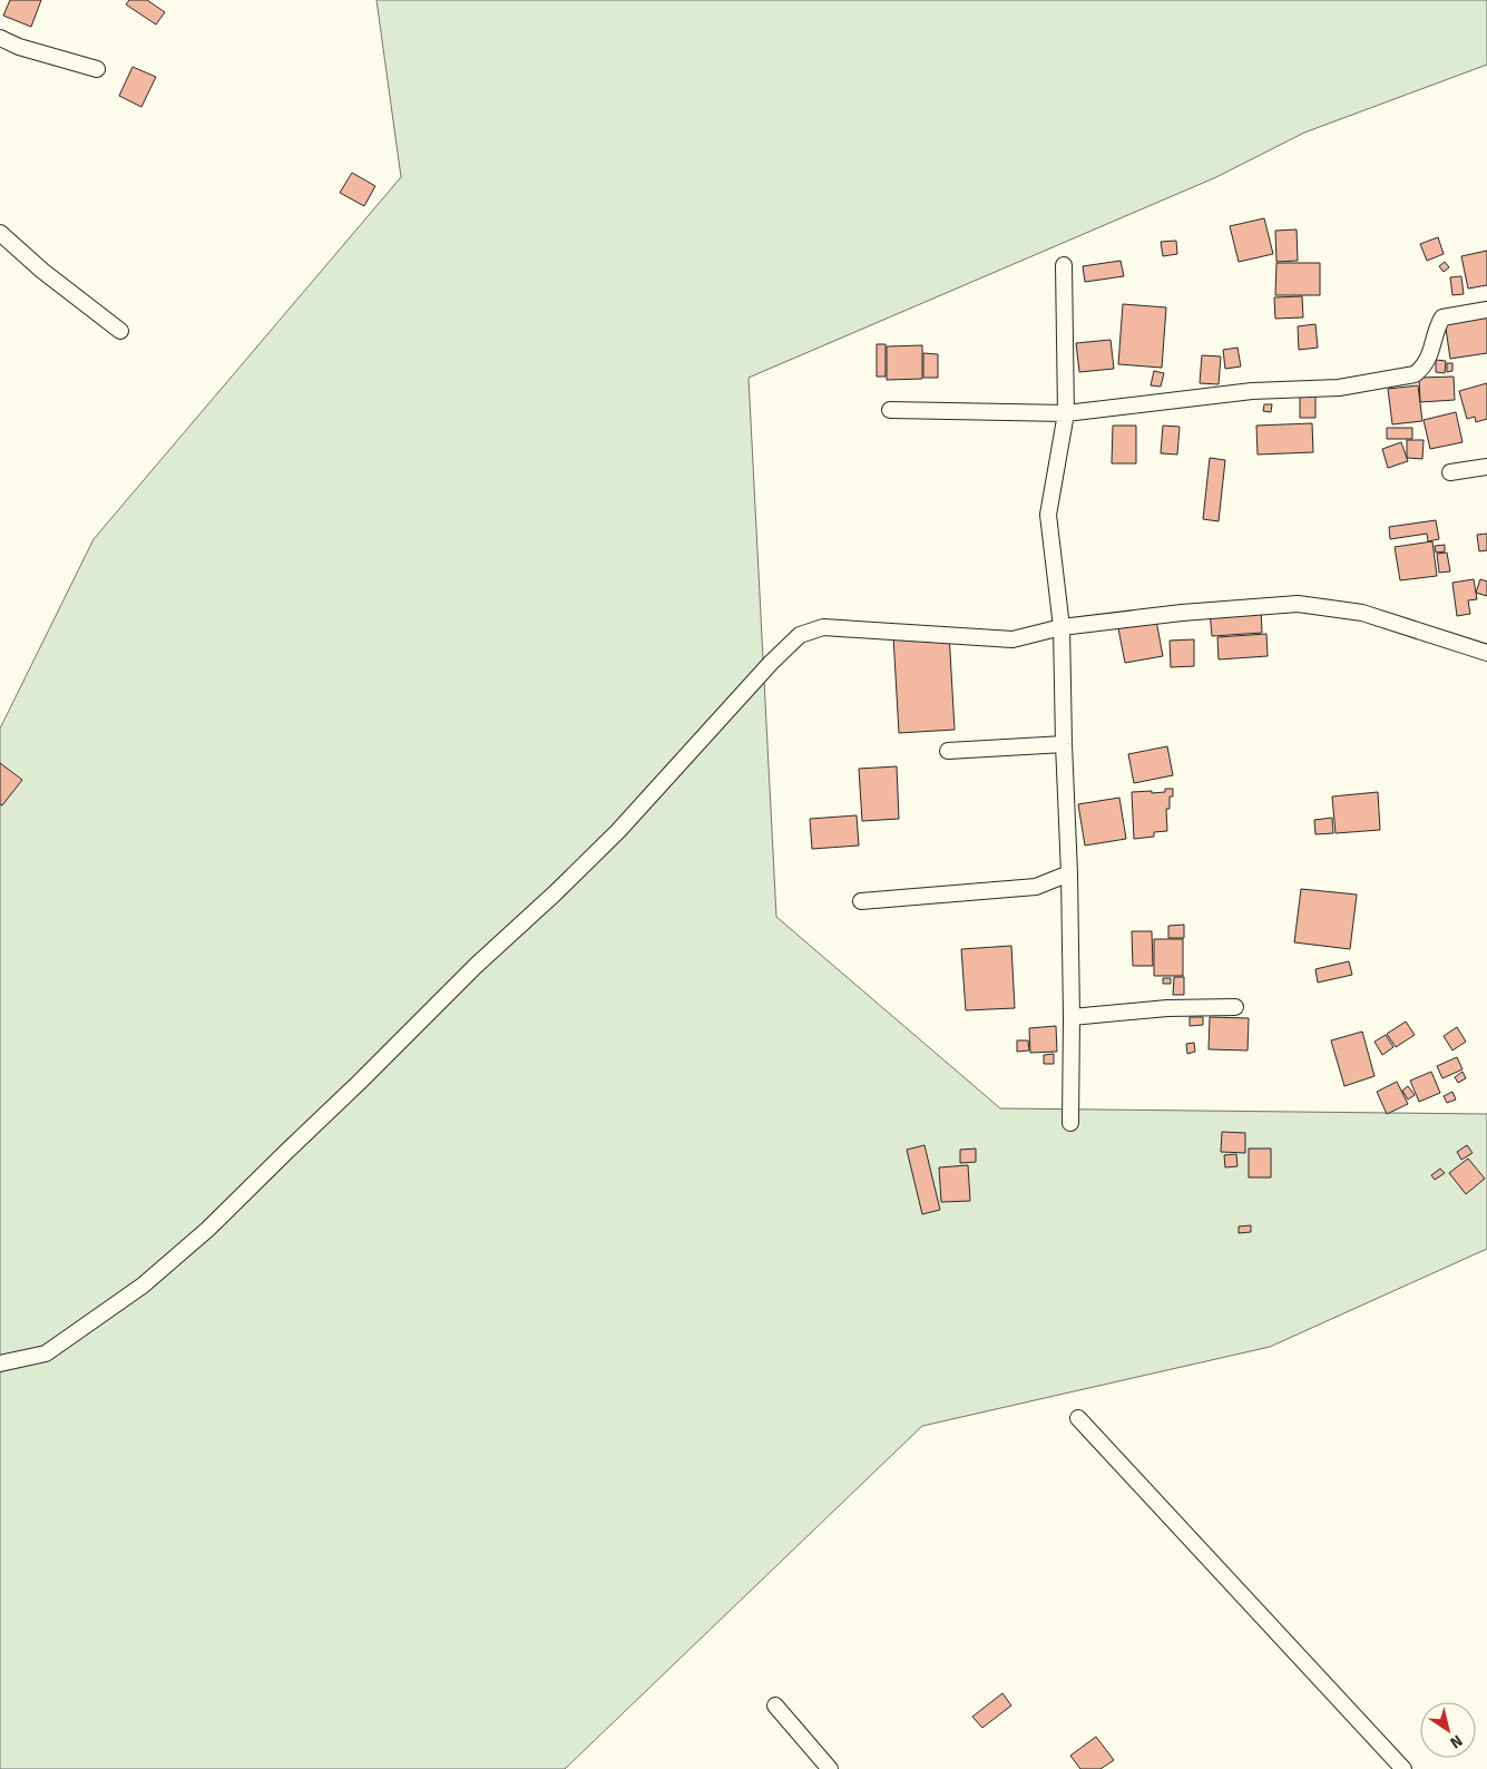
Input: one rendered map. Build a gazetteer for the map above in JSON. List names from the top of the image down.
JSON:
{
  "north": "bottom right"
}
